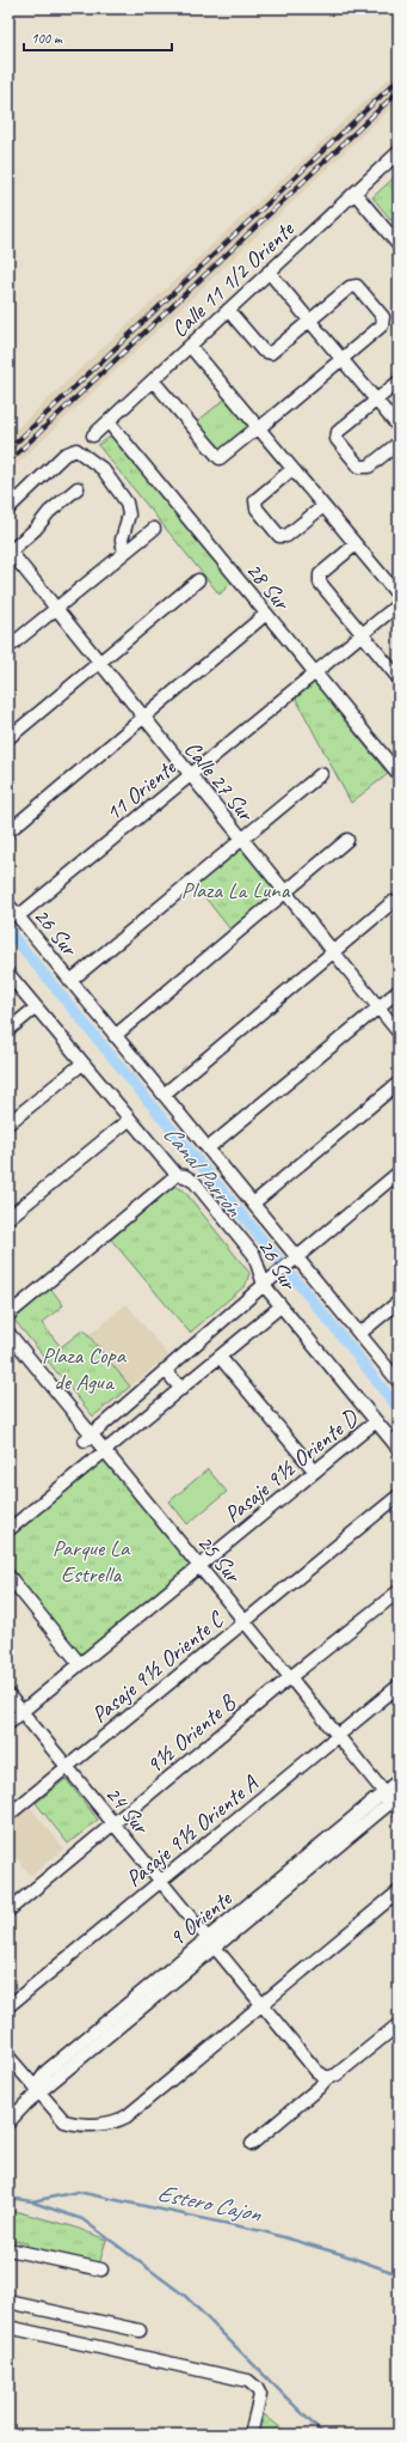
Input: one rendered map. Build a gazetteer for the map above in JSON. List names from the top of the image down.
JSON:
{
  "streets": {
    "street": [
      "Calle 11 1/2 Oriente",
      "28 Sur",
      "Calle 27 Sur",
      "11 Oriente",
      "26 Sur",
      "Pasaje 9½ Oriente D",
      "25 Sur",
      "Pasaje 9½ Oriente C",
      "9½ Oriente B",
      "24 Sur",
      "Pasaje 9½ Oriente A",
      "9 Oriente"
    ]
  },
  "crossings": [
    ["Calle 11 1/2 Oriente", "28 Sur"],
    ["28 Sur", "11 Oriente"],
    ["Calle 27 Sur", "11 Oriente"],
    ["11 Oriente", "26 Sur"],
    ["26 Sur", "Pasaje 9½ Oriente D"],
    ["Pasaje 9½ Oriente D", "25 Sur"],
    ["Pasaje 9½ Oriente D", "24 Sur"],
    ["25 Sur", "Pasaje 9½ Oriente C"],
    ["25 Sur", "9½ Oriente B"],
    ["25 Sur", "Pasaje 9½ Oriente A"],
    ["25 Sur", "9 Oriente"],
    ["Pasaje 9½ Oriente C", "24 Sur"],
    ["9½ Oriente B", "24 Sur"],
    ["24 Sur", "Pasaje 9½ Oriente A"],
    ["24 Sur", "9 Oriente"]
  ],
  "water": ["Canal Parrón", "Estero Cajon"],
  "parks": ["Plaza La Luna", "Plaza Copa de Agua", "Parque La Estrella"],
  "scale_bar": "100 m"
}
